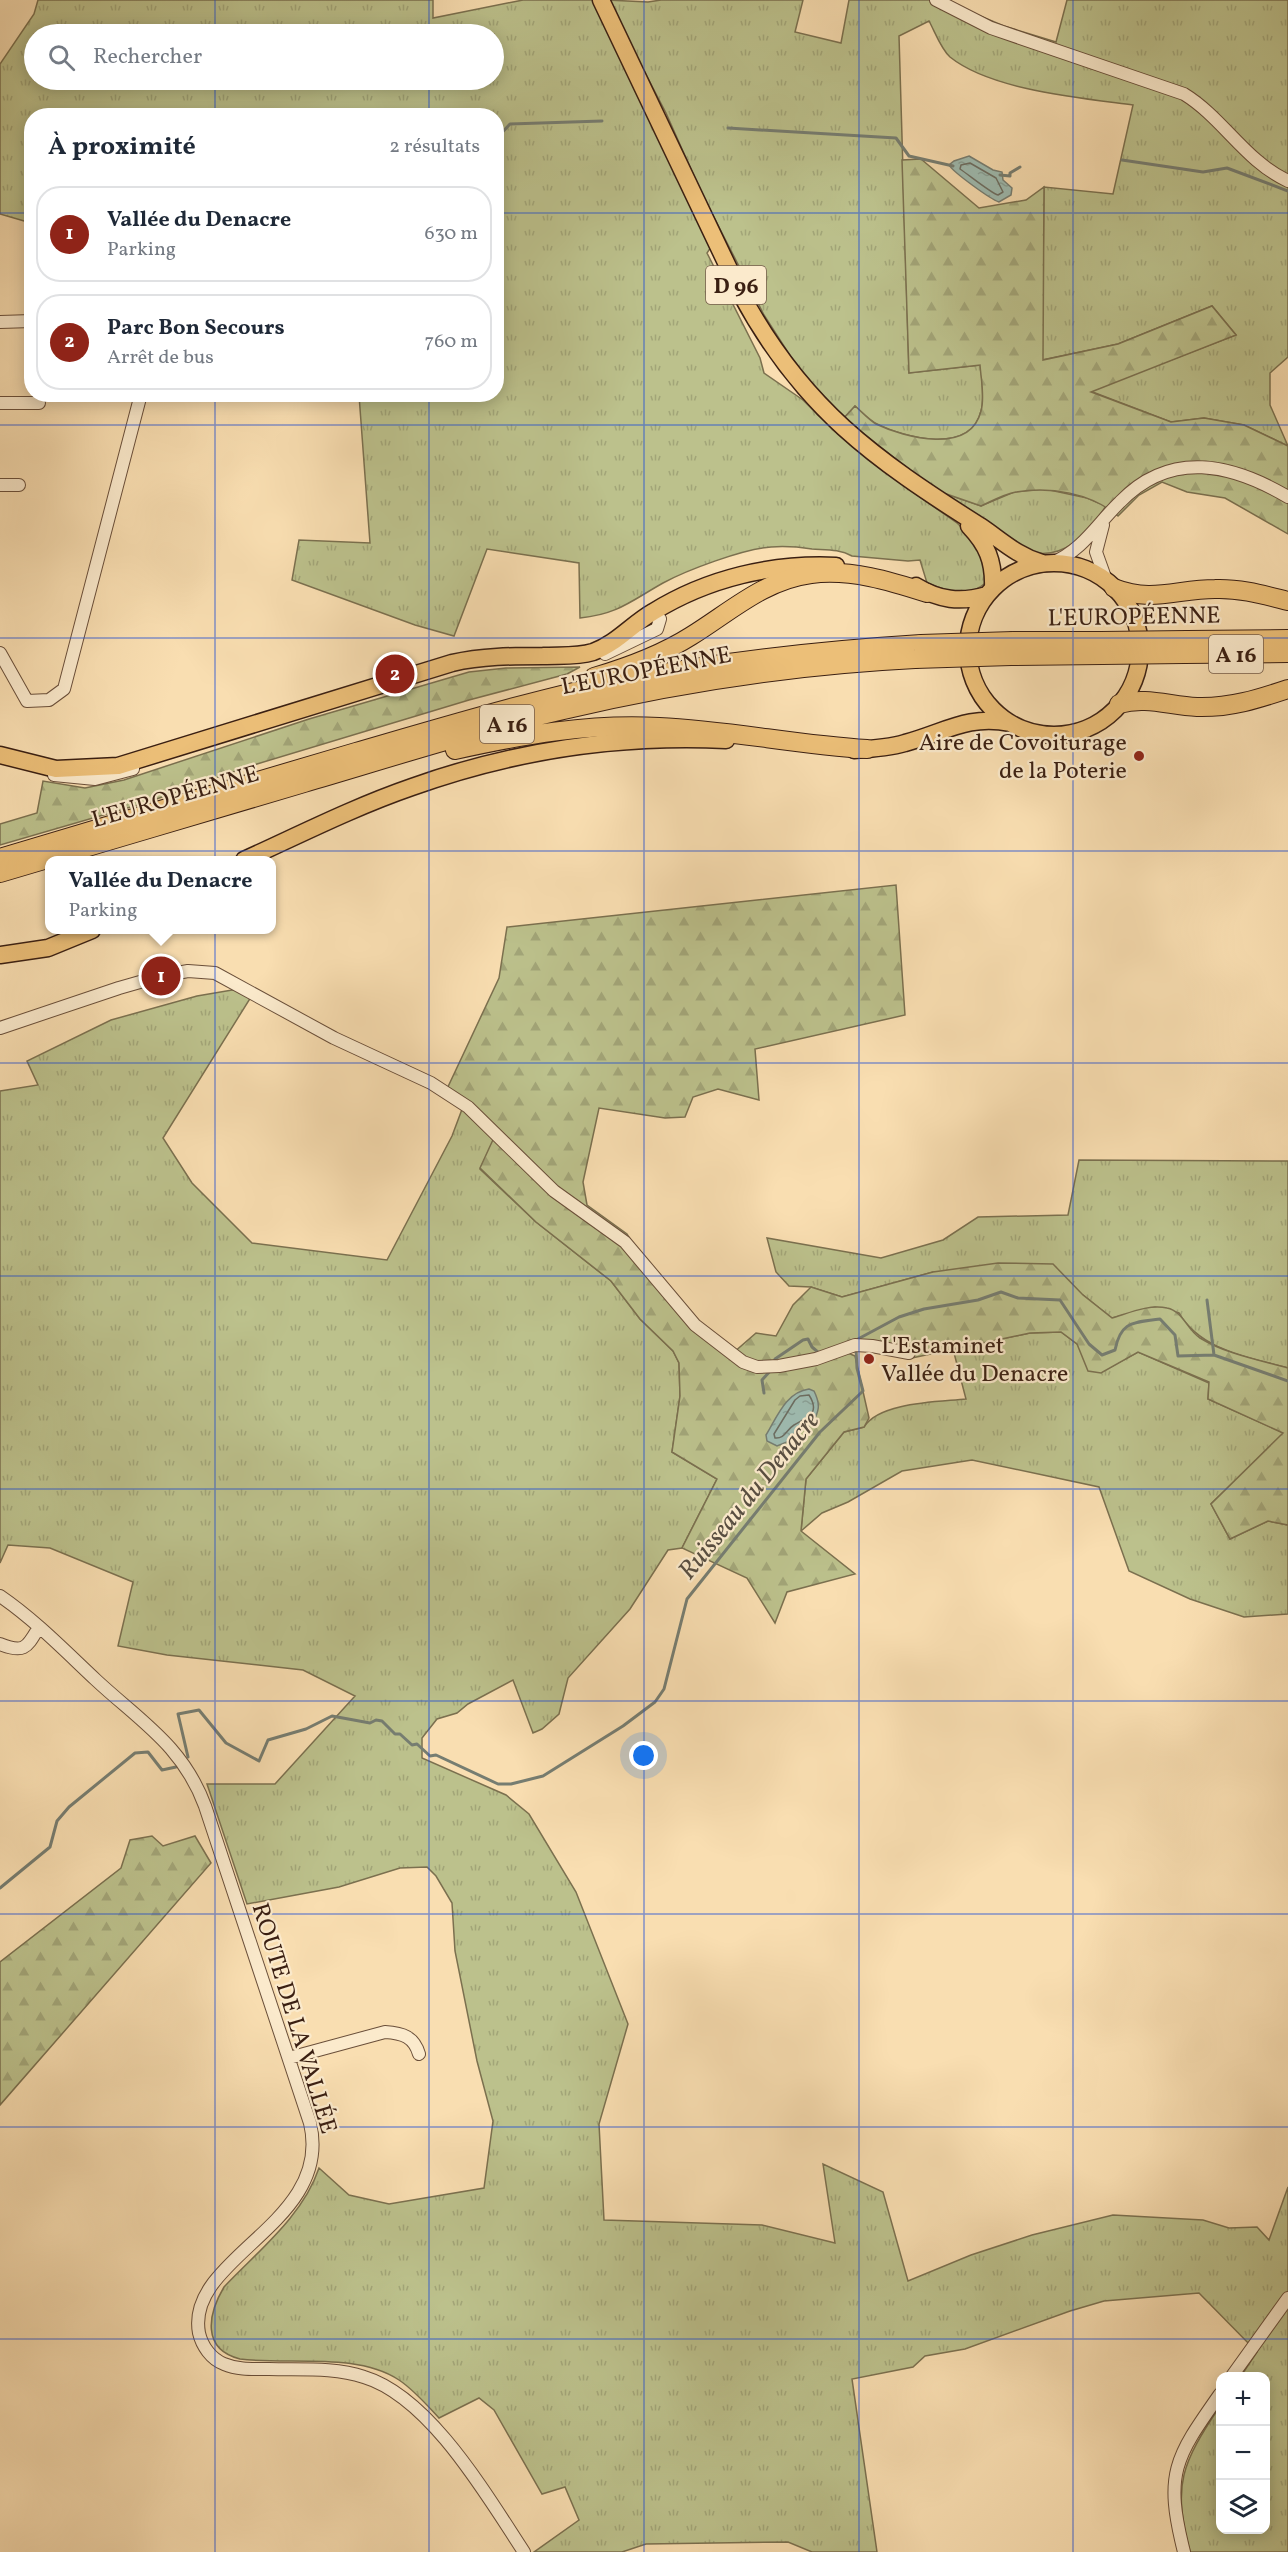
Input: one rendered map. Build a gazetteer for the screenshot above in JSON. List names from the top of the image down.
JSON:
{
  "streets": {
    "highway": ["L'EUROPÉENNE", "A 16"],
    "main road": ["D 96"],
    "street": ["ROUTE DE LA VALLÉE"]
  },
  "water": ["Ruisseau du Denacre"],
  "places": ["Aire de Covoiturage de la Poterie", "L'Estaminet Vallée du Denacre"],
  "page": {
    "search": "Rechercher",
    "heading": ["À proximité", "2 résultats"],
    "list": [
      {
        "mark": "1",
        "name": "Vallée du Denacre",
        "note": "Parking",
        "value": "630 m"
      },
      {
        "mark": "2",
        "name": "Parc Bon Secours",
        "note": "Arrêt de bus",
        "value": "760 m"
      }
    ],
    "pins": ["2", "1"],
    "popup": ["Vallée du Denacre", "Parking"],
    "map_buttons": ["+", "−"]
  }
}
